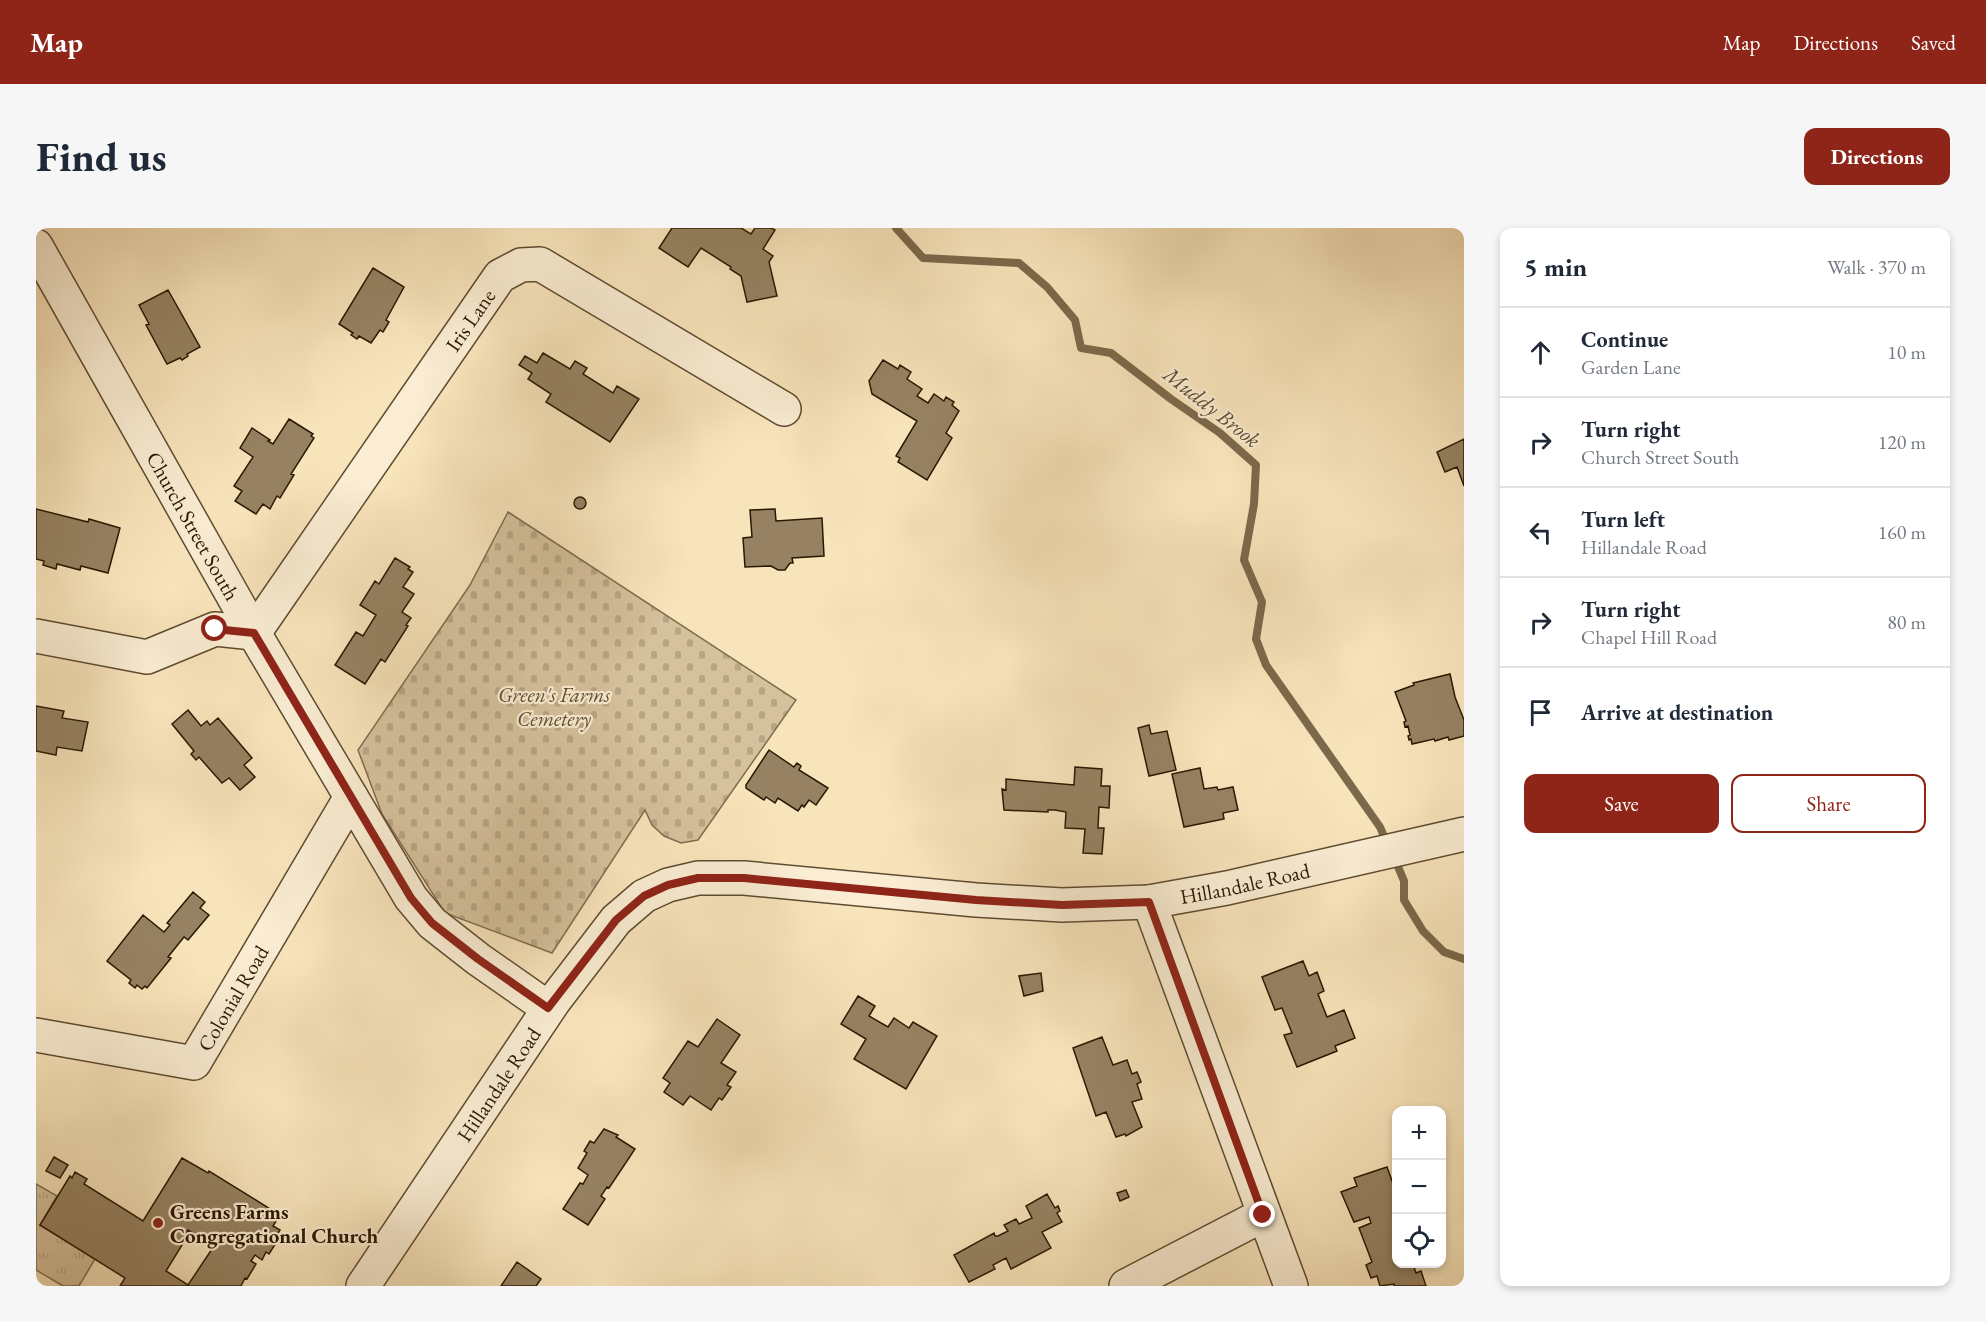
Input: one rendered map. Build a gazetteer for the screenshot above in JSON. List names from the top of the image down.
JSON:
{
  "streets": {
    "street": [
      "Iris Lane",
      "Church Street South",
      "Hillandale Road",
      "Colonial Road"
    ]
  },
  "crossings": [
    ["Iris Lane", "Church Street South"],
    ["Church Street South", "Hillandale Road"],
    ["Church Street South", "Colonial Road"]
  ],
  "water": ["Muddy Brook"],
  "parks": ["Green's Farms Cemetery"],
  "places": ["Greens Farms Congregational Church"],
  "page": {
    "header": "Map",
    "nav": ["Map", "Directions", "Saved"],
    "buttons": [
      "Directions",
      ["Save", "Share"]
    ],
    "title": "Find us",
    "heading": ["5 min", "Walk · 370 m"],
    "list": [
      ["Continue", "Garden Lane", "10 m"],
      ["Turn right", "Church Street South", "120 m"],
      ["Turn left", "Hillandale Road", "160 m"],
      ["Turn right", "Chapel Hill Road", "80 m"],
      "Arrive at destination"
    ],
    "map_buttons": ["+", "−"]
  }
}
